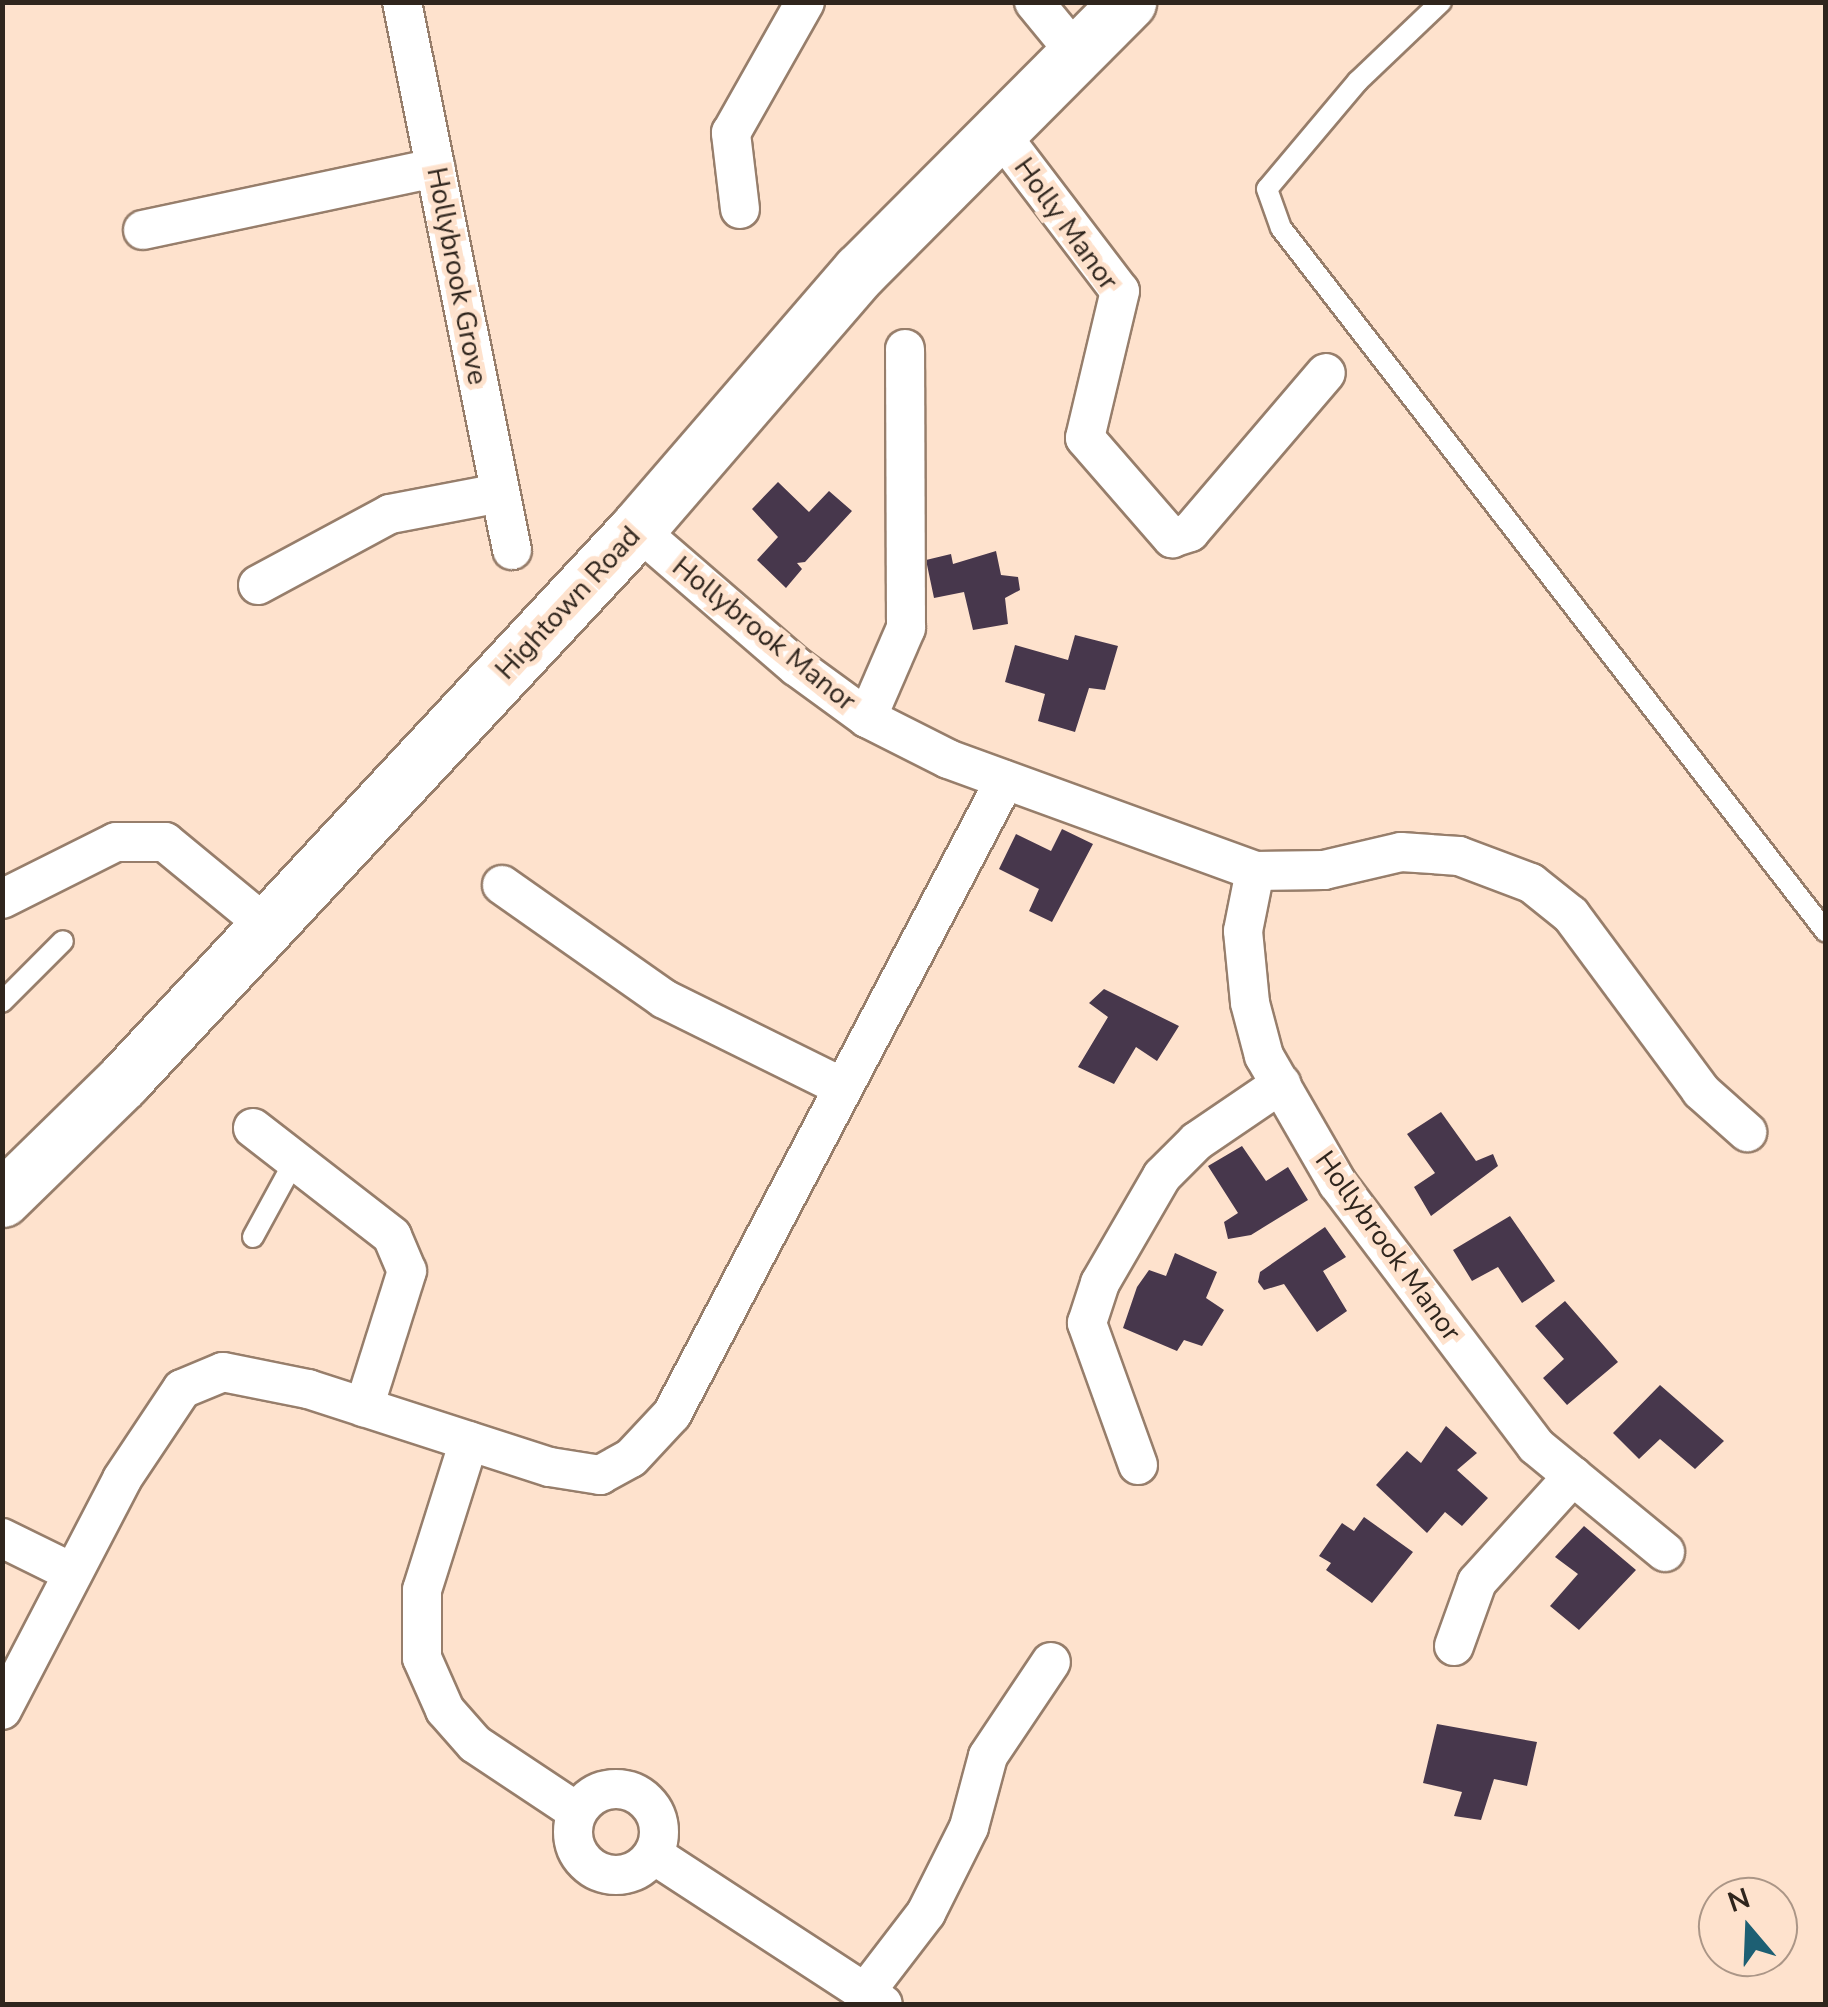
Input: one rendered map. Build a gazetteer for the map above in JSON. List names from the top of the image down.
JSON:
{
  "streets": {
    "main road": ["Hightown Road"],
    "street": ["Holly Manor", "Hollybrook Grove", "Hollybrook Manor"]
  },
  "crossings": [
    ["Holly Manor", "Hightown Road"],
    ["Hightown Road", "Hollybrook Manor"]
  ],
  "north": "top"
}
